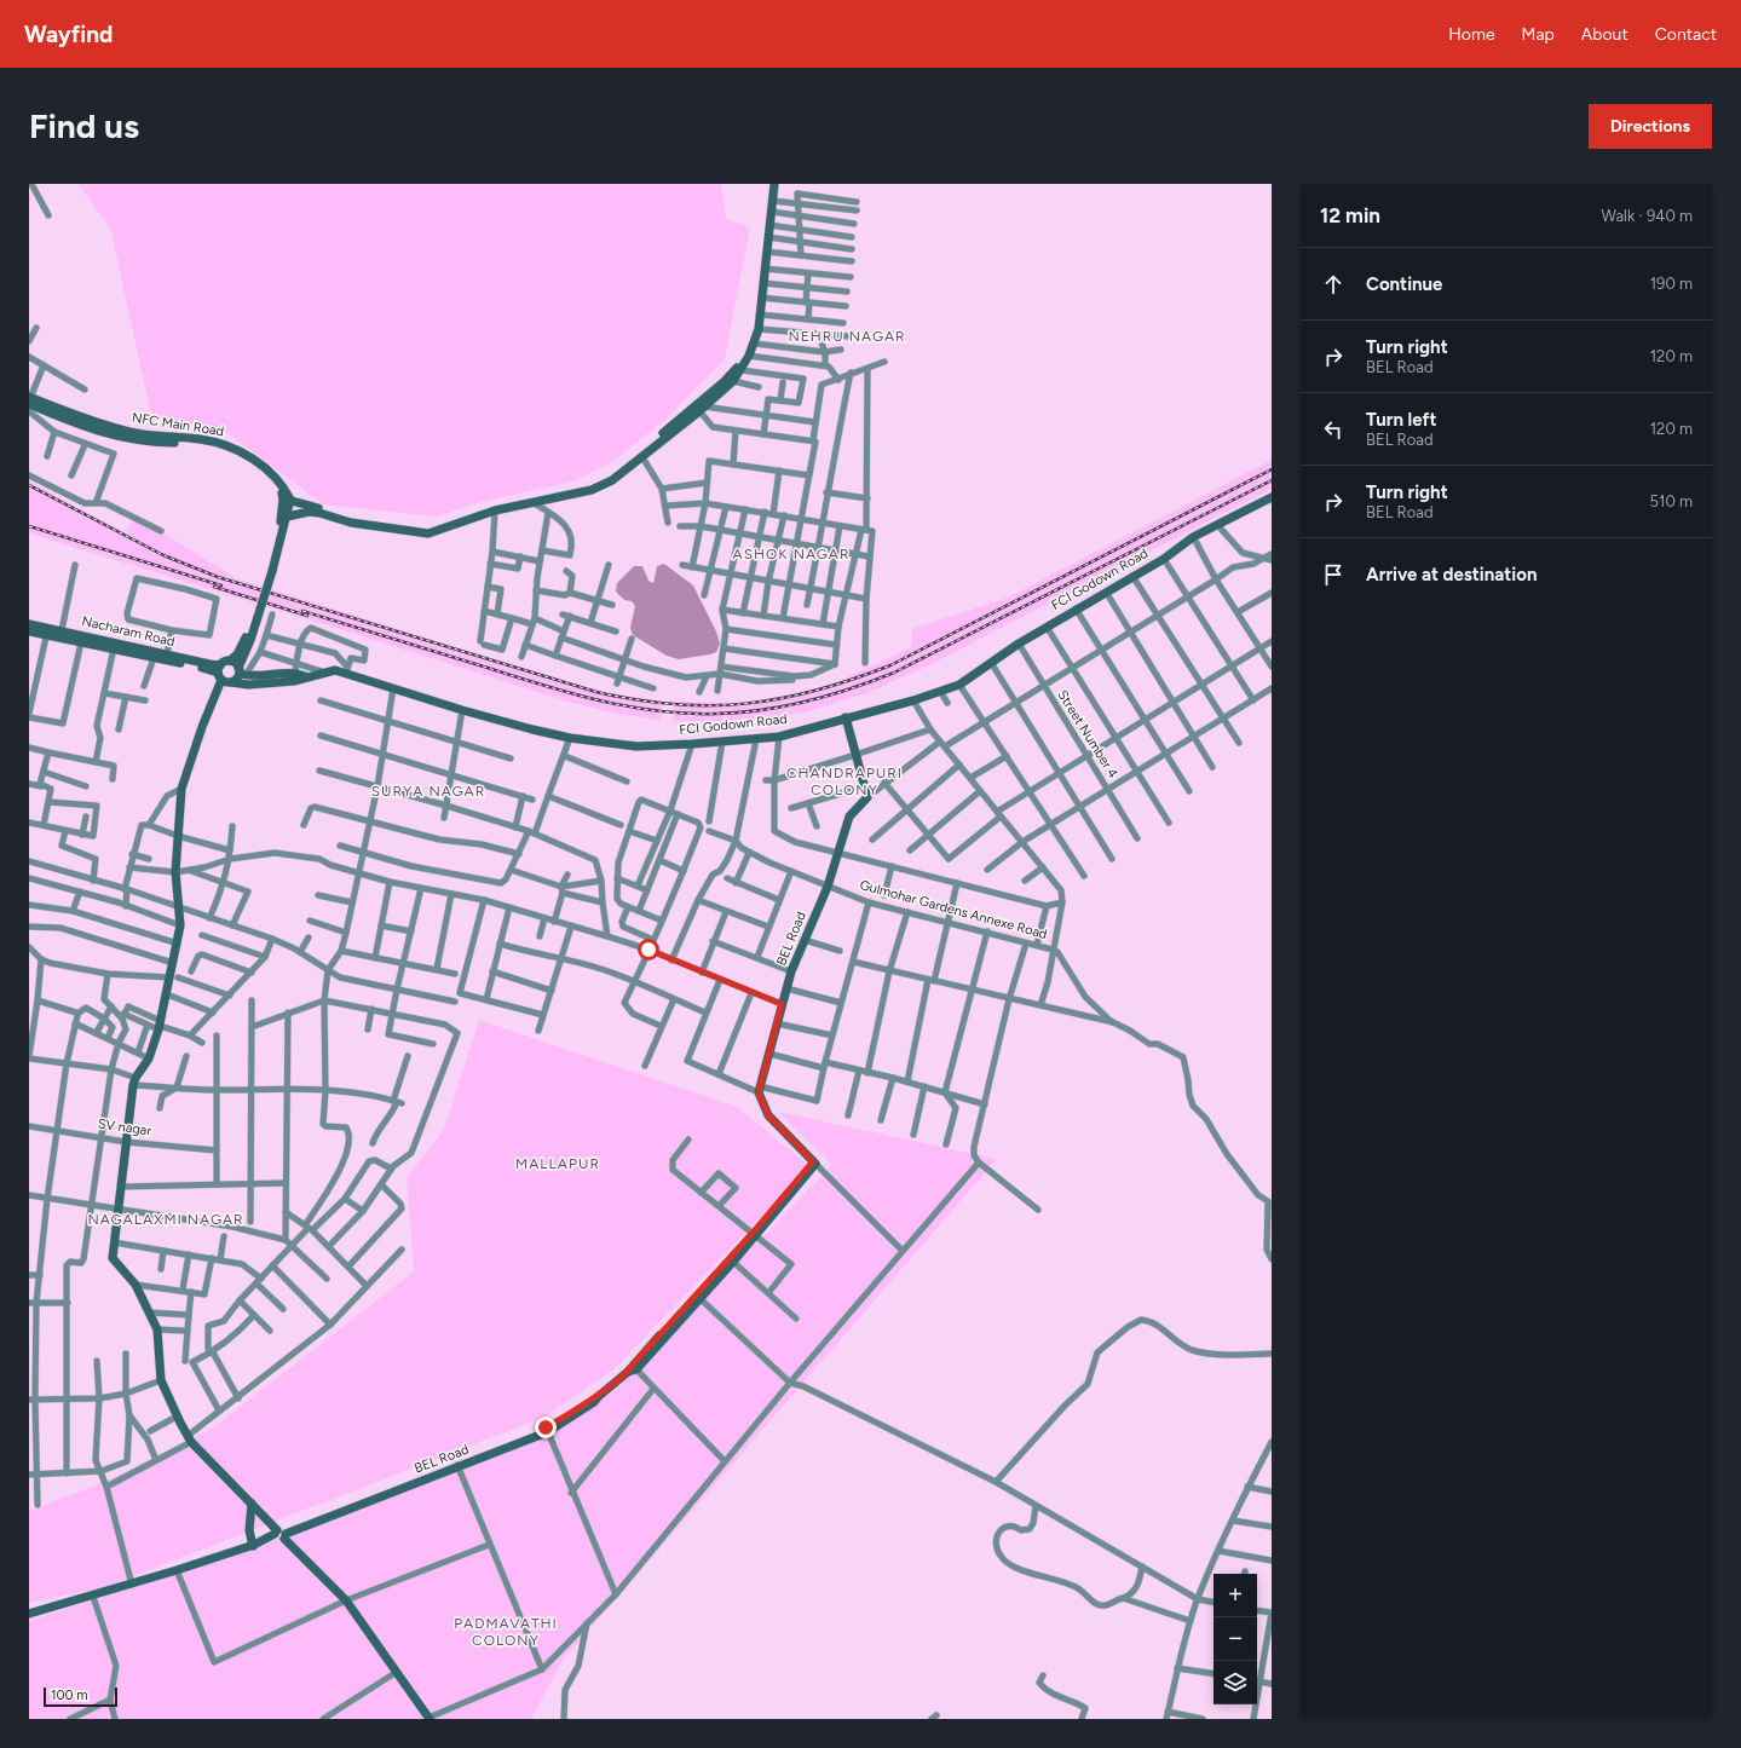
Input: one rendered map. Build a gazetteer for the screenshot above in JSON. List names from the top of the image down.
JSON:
{
  "streets": {
    "street": [
      "NFC Main Road",
      "FCI Godown Road",
      "Nacharam Road",
      "Street Number 4",
      "Gulmohar Gardens Annexe Road",
      "BEL Road",
      "SV nagar"
    ]
  },
  "crossings": [
    ["FCI Godown Road", "Nacharam Road"],
    ["FCI Godown Road", "Street Number 4"],
    ["Gulmohar Gardens Annexe Road", "BEL Road"]
  ],
  "districts": [
    "NEHRU NAGAR",
    "ASHOK NAGAR",
    "CHANDRAPURI COLONY",
    "SURYA NAGAR",
    "MALLAPUR",
    "NAGALAXMI NAGAR",
    "PADMAVATHI COLONY"
  ],
  "scale_bar": "100 m",
  "page": {
    "header": "Wayfind",
    "nav": [
      "Home",
      "Map",
      "About",
      "Contact"
    ],
    "buttons": "Directions",
    "title": "Find us",
    "heading": ["12 min", "Walk · 940 m"],
    "list": [
      ["Continue", "190 m"],
      ["Turn right", "BEL Road", "120 m"],
      ["Turn left", "BEL Road", "120 m"],
      ["Turn right", "BEL Road", "510 m"],
      "Arrive at destination"
    ],
    "map_buttons": ["+", "−"],
    "scale": "100 m"
  }
}
